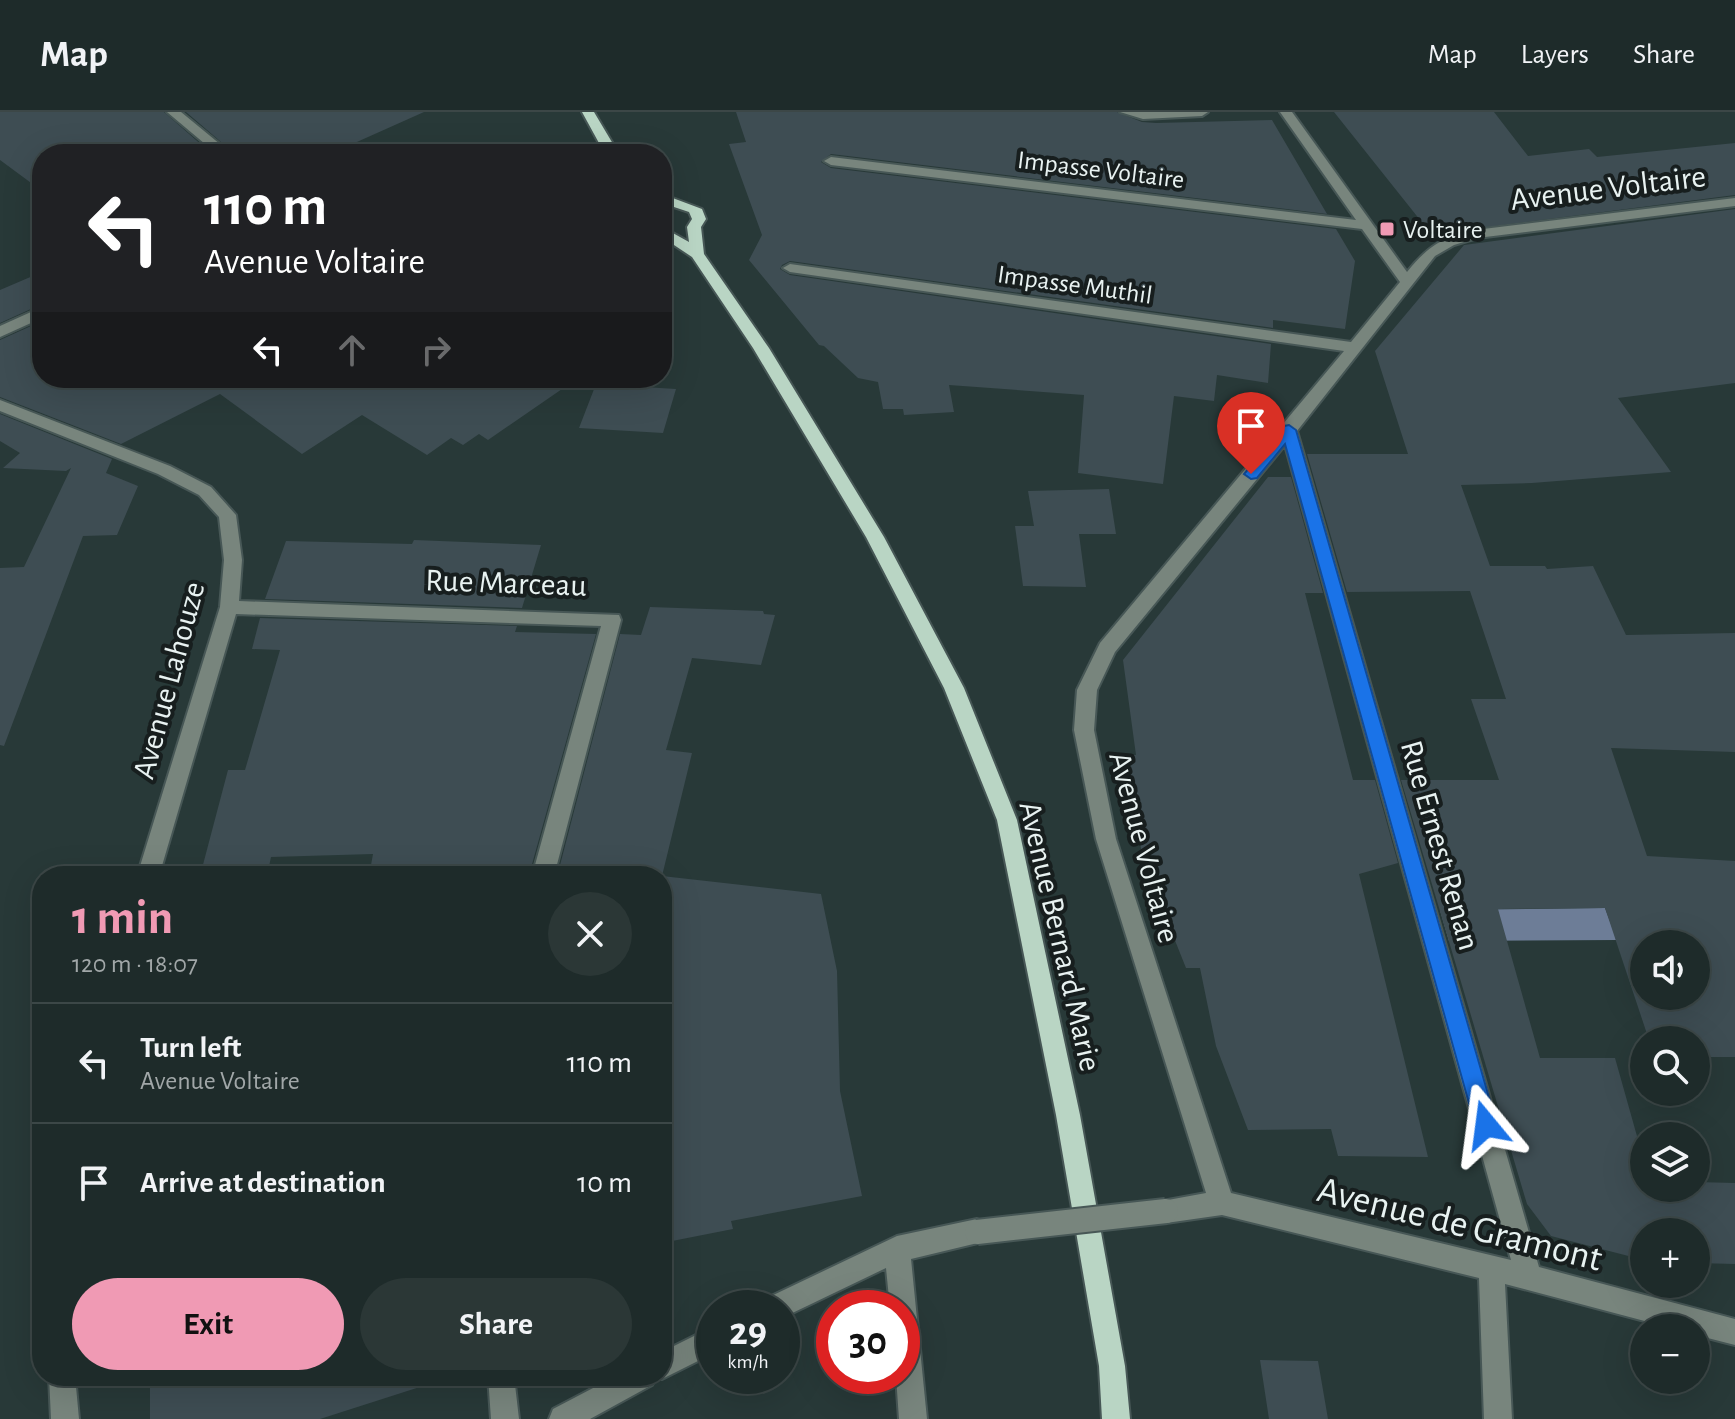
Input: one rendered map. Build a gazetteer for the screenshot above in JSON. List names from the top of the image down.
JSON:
{
  "streets": {
    "main road": ["Avenue Bernard Marie"],
    "street": [
      "Impasse Voltaire",
      "Avenue Voltaire",
      "Impasse Muthil",
      "Rue Marceau",
      "Avenue Lahouze",
      "Rue Ernest Renan",
      "Avenue de Gramont"
    ]
  },
  "crossings": [
    ["Avenue Voltaire", "Impasse Muthil"],
    ["Avenue Voltaire", "Rue Ernest Renan"],
    ["Avenue Voltaire", "Avenue de Gramont"],
    ["Rue Marceau", "Avenue Lahouze"],
    ["Rue Ernest Renan", "Avenue de Gramont"]
  ],
  "places": {
    "transit": ["Voltaire"]
  },
  "page": {
    "header": "Map",
    "nav": ["Map", "Layers", "Share"],
    "turn": ["110 m", "Avenue Voltaire"],
    "heading": ["1 min", "120 m · 18:07"],
    "map_buttons": ["+", "−"],
    "list": [
      {
        "name": "Turn left",
        "note": "Avenue Voltaire",
        "value": "110 m"
      },
      {
        "name": "Arrive at destination",
        "value": "10 m"
      }
    ],
    "buttons": ["Exit", "Share"],
    "speed": "29 km/h",
    "limit": "30"
  }
}
